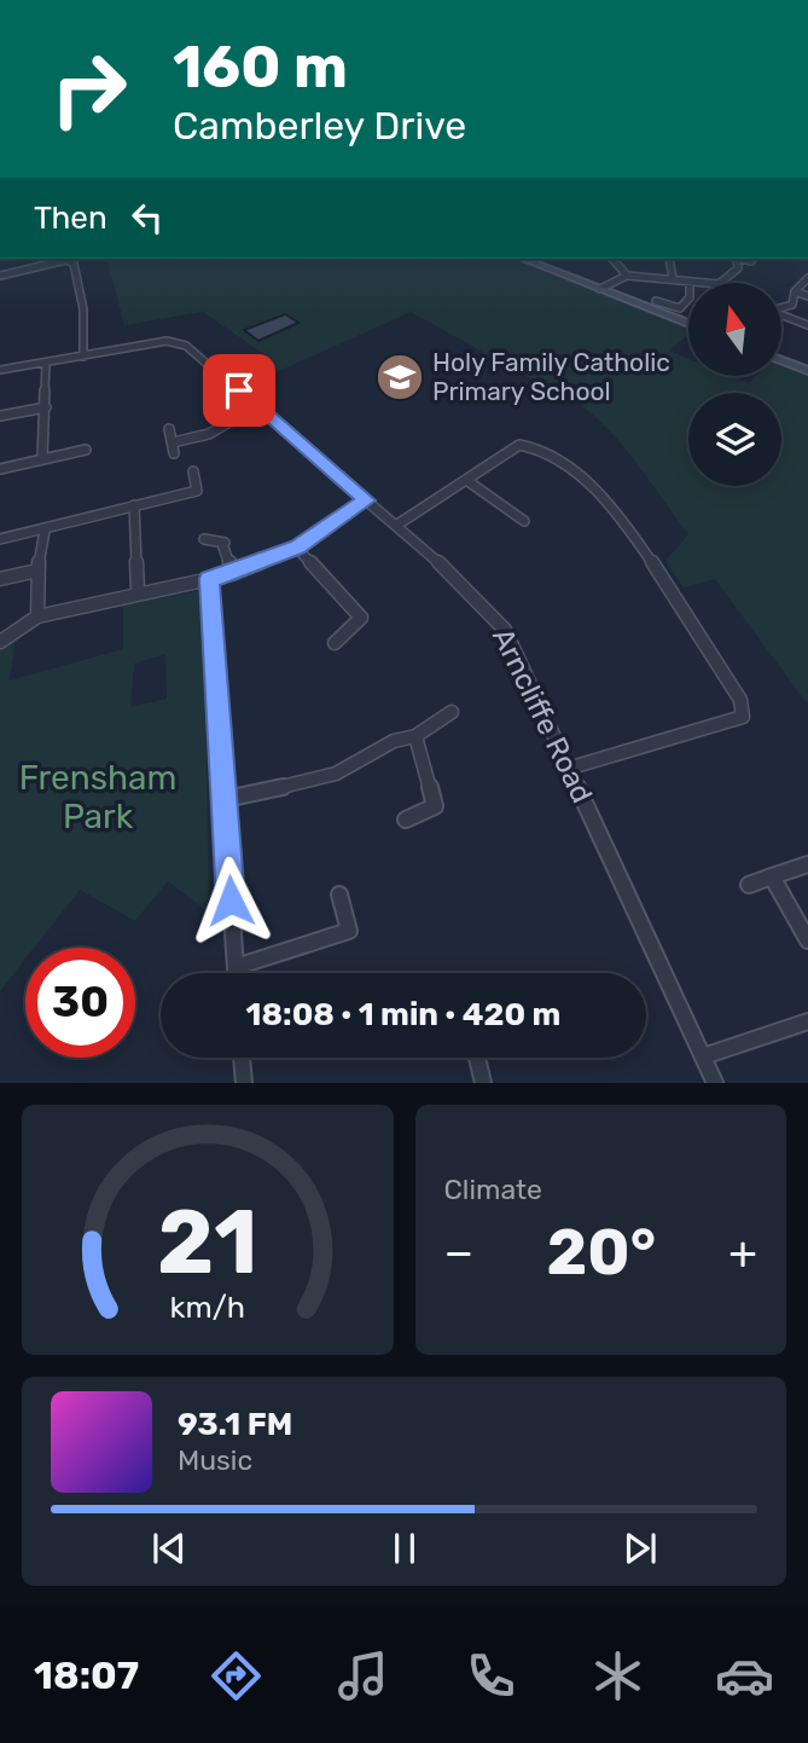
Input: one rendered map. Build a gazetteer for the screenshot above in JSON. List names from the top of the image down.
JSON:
{
  "streets": {
    "street": ["Arncliffe Road"]
  },
  "parks": ["Frensham Park"],
  "places": {
    "school or university": ["Holy Family Catholic Primary School"]
  },
  "north": "top",
  "page": {
    "turn": ["160 m", "Camberley Drive"],
    "then": "Then",
    "limit": "30",
    "trip": "18:08 · 1 min · 420 m",
    "tile": "Climate",
    "heat": ["−", "20°", "+"],
    "song": ["93.1 FM", "Music"],
    "tabs": "18:07",
    "gauge": ["21", "km/h"]
  }
}
